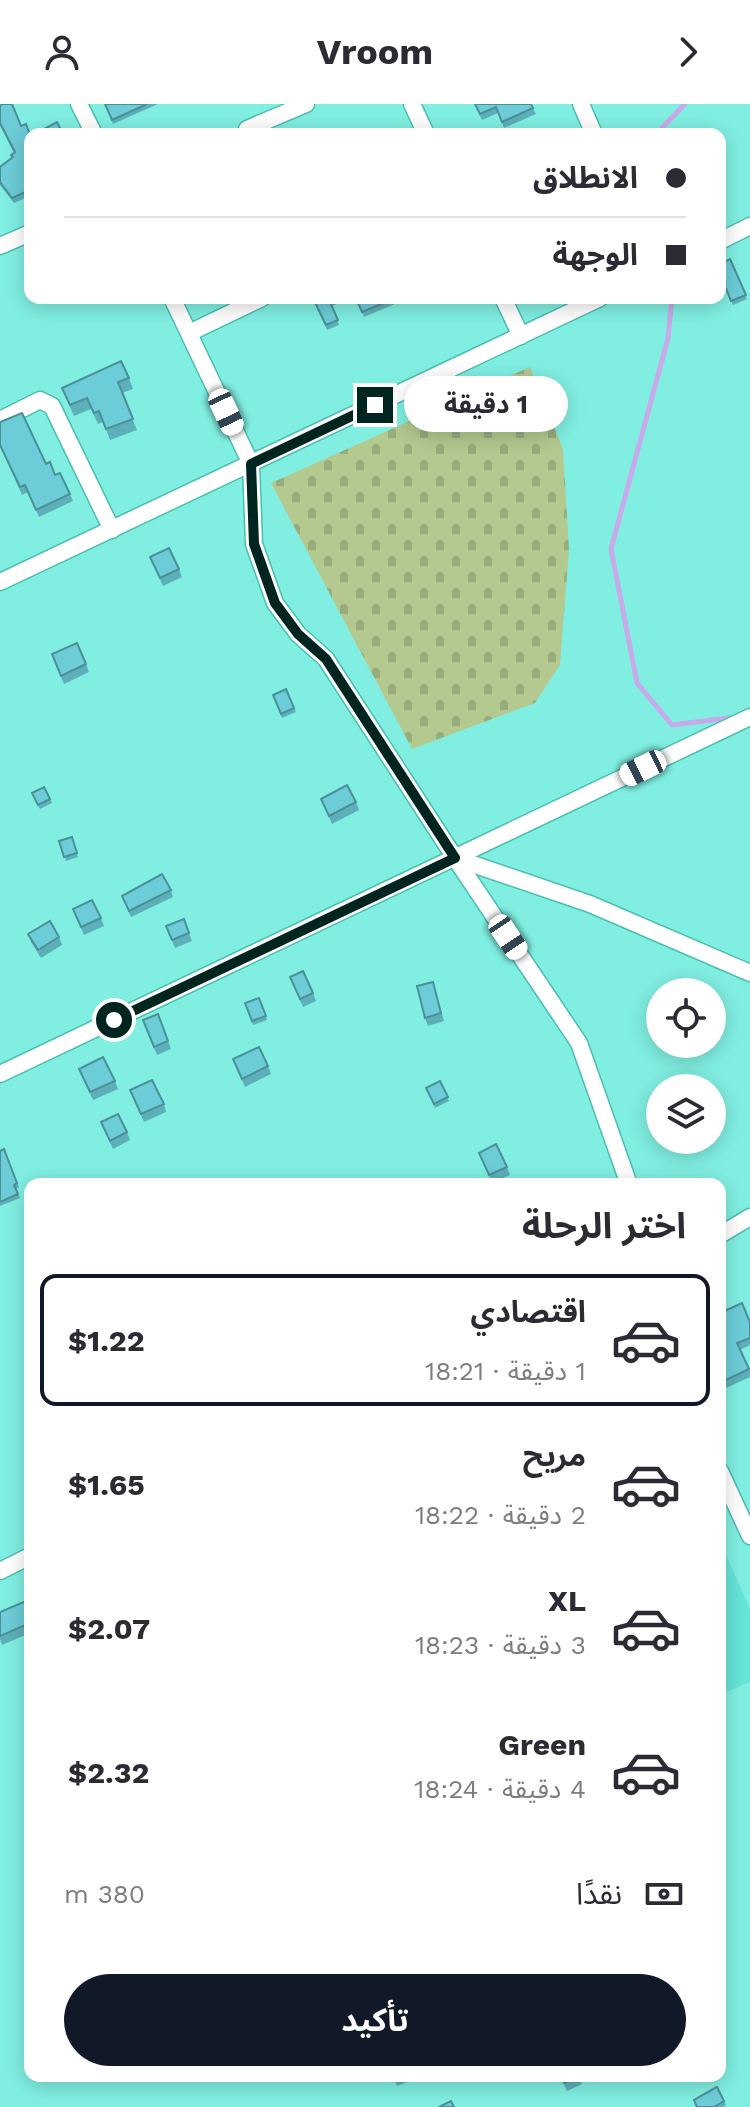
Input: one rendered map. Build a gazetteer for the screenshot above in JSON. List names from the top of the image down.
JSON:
{
  "page": {
    "header": "Vroom",
    "banner": ["الانطلاق", "الوجهة"],
    "bubble": "1 دقيقة",
    "heading": "اختر الرحلة",
    "list": [
      {
        "name": "اقتصادي",
        "note": "1 دقيقة · 18:21",
        "value": "$1.22"
      },
      {
        "name": "مريح",
        "note": "2 دقيقة · 18:22",
        "value": "$1.65"
      },
      {
        "name": "XL",
        "note": "3 دقيقة · 18:23",
        "value": "$2.07"
      },
      {
        "name": "Green",
        "note": "4 دقيقة · 18:24",
        "value": "$2.32"
      }
    ],
    "pay": ["نقدًا", "380 m"],
    "buttons": "تأكيد"
  }
}
